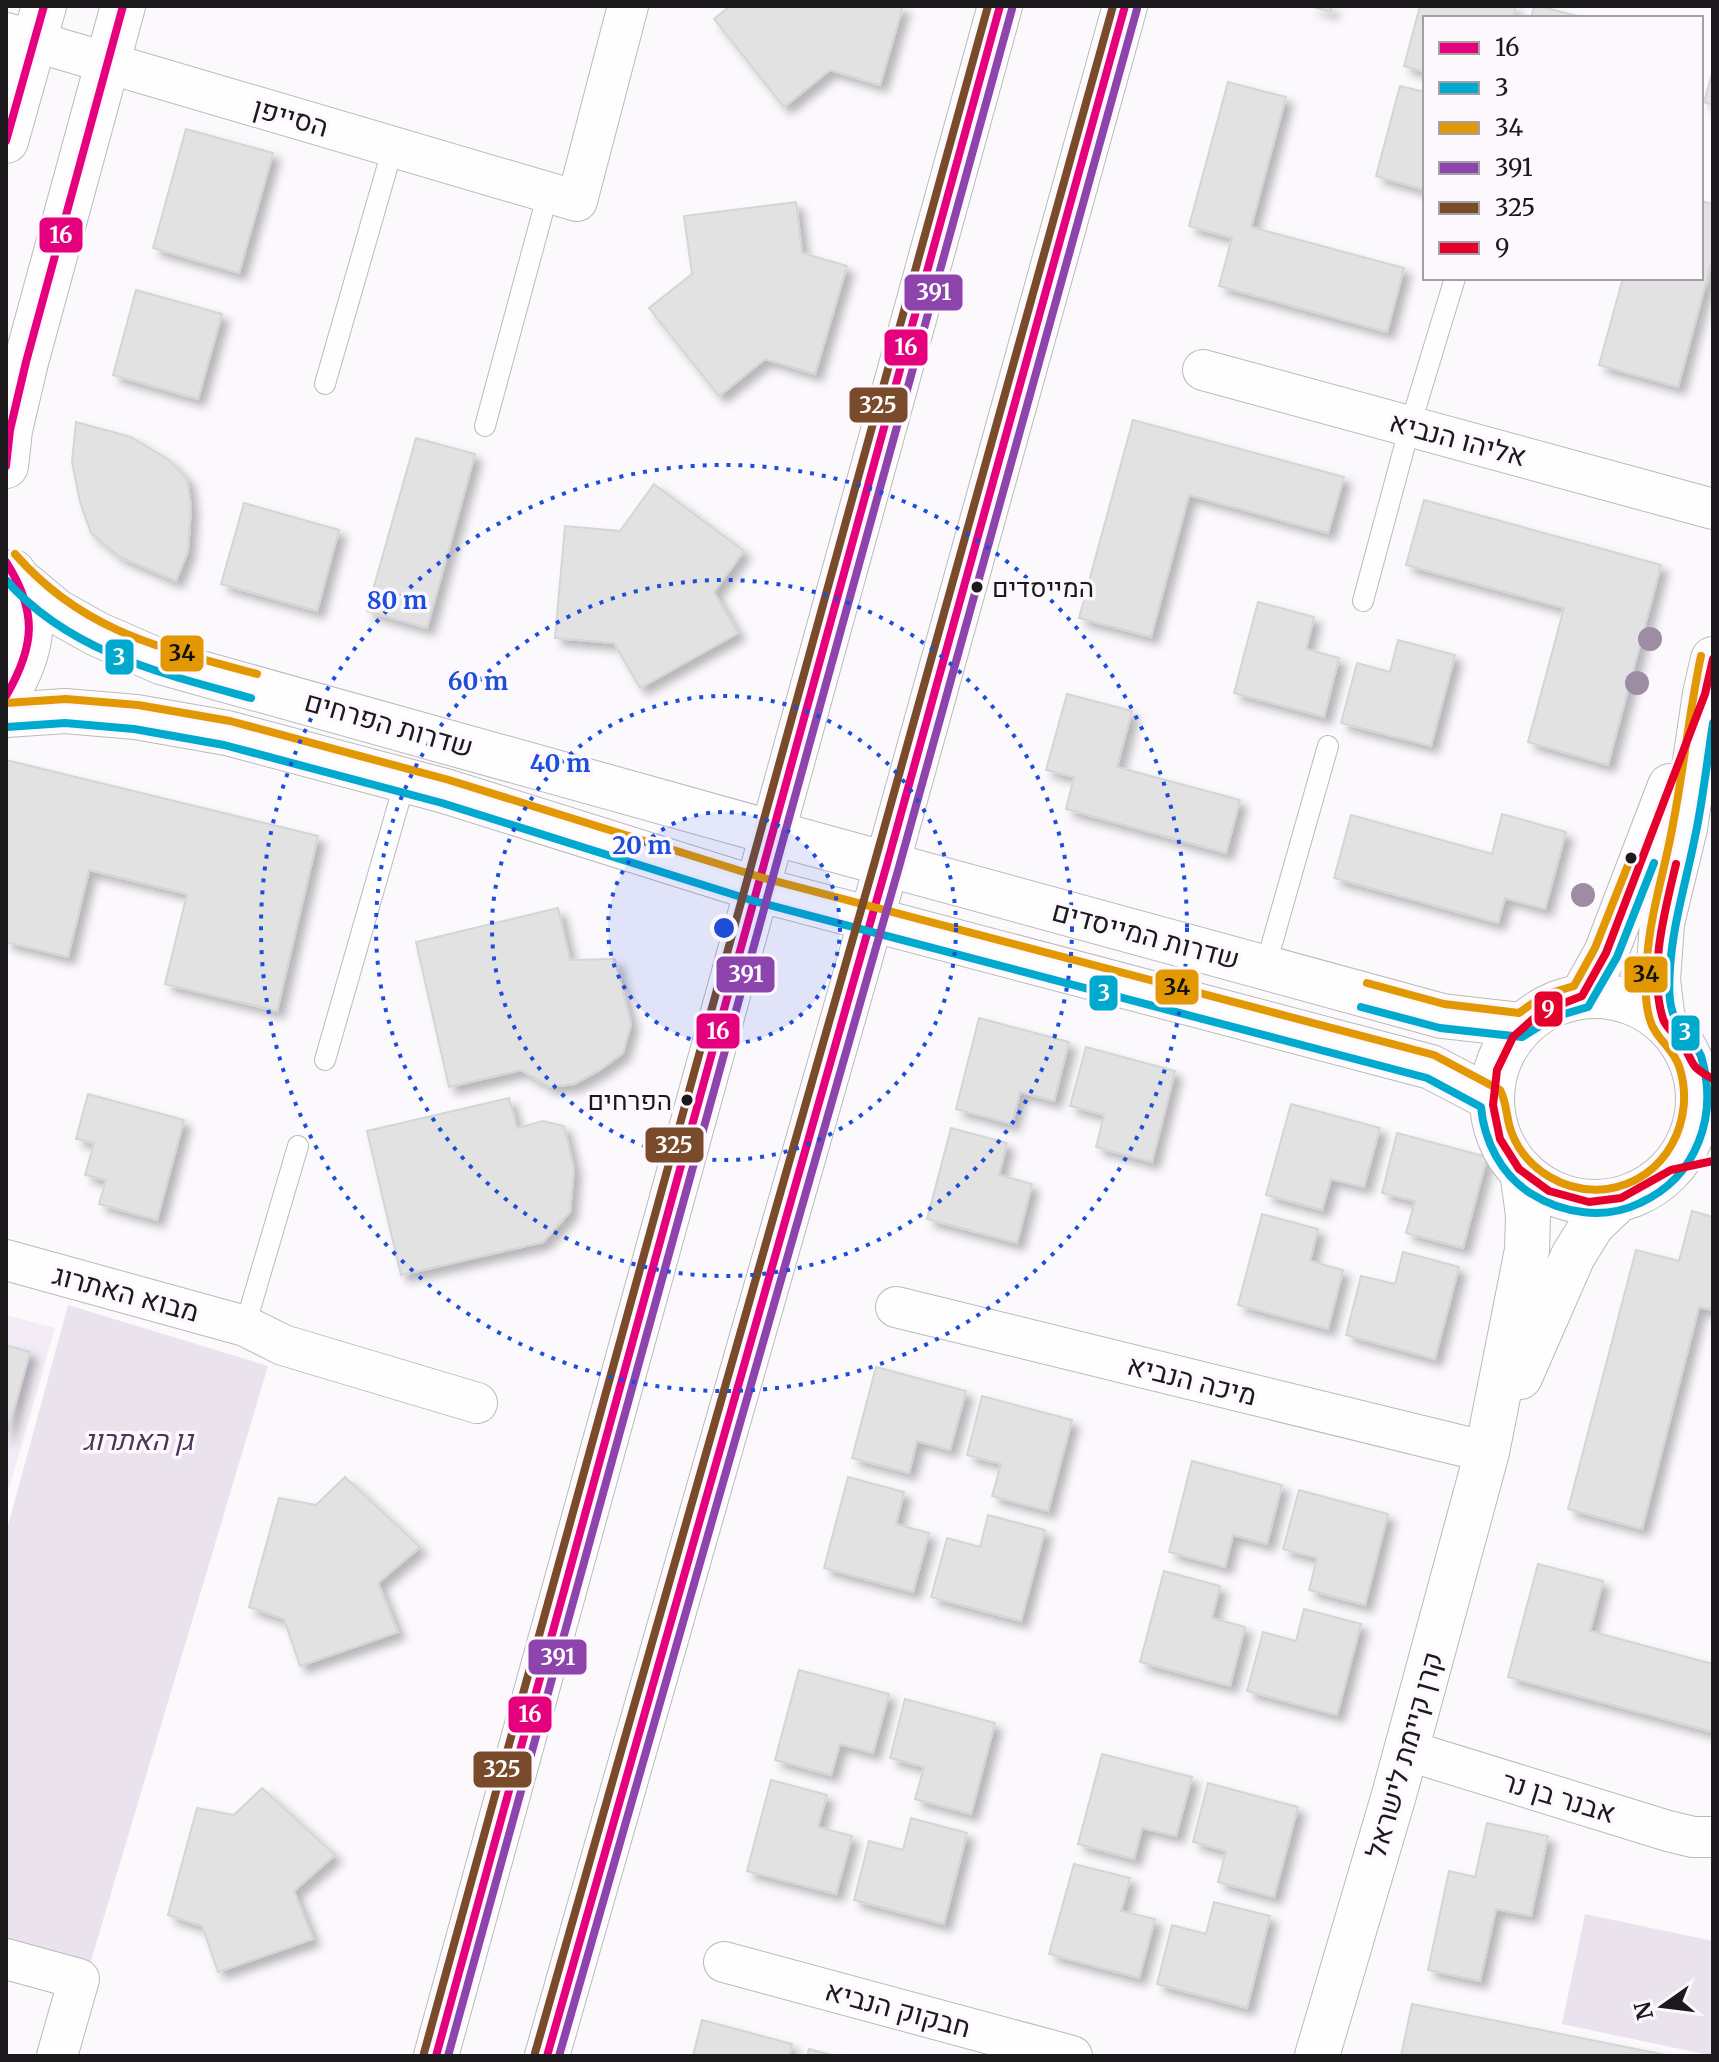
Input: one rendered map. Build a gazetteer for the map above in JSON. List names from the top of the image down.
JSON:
{
  "streets": {
    "street": [
      "הסייפן",
      "אליהו הנביא",
      "שדרות הפרחים",
      "שדרות המייסדים",
      "מבוא האתרוג",
      "מיכה הנביא",
      "קרן קיימת לישראל",
      "אבנר בן נר",
      "חבקוק הנביא"
    ]
  },
  "crossings": [
    ["שדרות הפרחים", "שדרות המייסדים"],
    ["שדרות המייסדים", "קרן קיימת לישראל"],
    ["מיכה הנביא", "קרן קיימת לישראל"],
    ["קרן קיימת לישראל", "אבנר בן נר"]
  ],
  "parks": ["גן האתרוג"],
  "places": ["המייסדים", "הפרחים"],
  "lines": [
    "transit line 16",
    "transit line 325",
    "transit line 391",
    "transit line 34",
    "transit line 3",
    "transit line 9"
  ],
  "legend": [
    "16",
    "3",
    "34",
    "391",
    "325",
    "9"
  ],
  "north": "left",
  "rings": [
    "80 m",
    "60 m",
    "40 m",
    "20 m"
  ]
}
